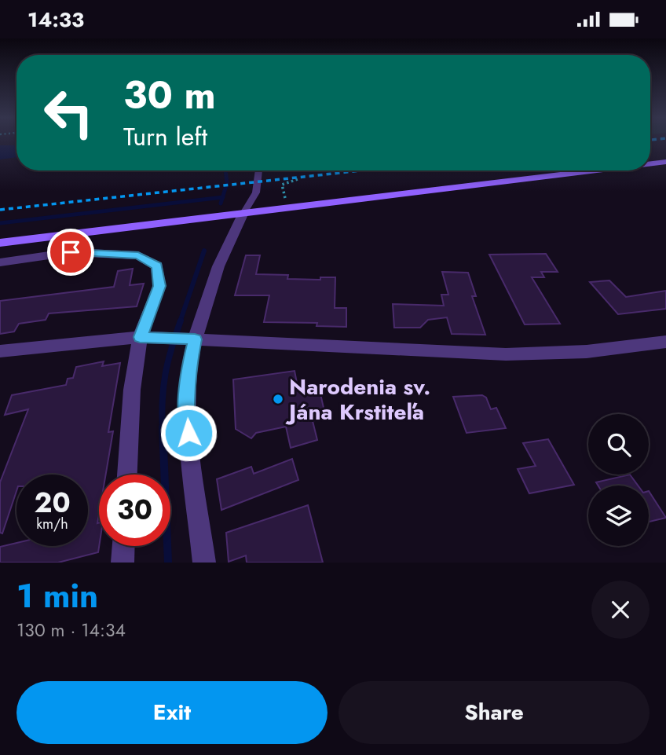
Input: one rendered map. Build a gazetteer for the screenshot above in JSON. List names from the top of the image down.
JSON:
{
  "places": ["Narodenia sv. Jána Krstiteľa"],
  "page": {
    "status": "14:33",
    "turn": ["30 m", "Turn left"],
    "speed": "20 km/h",
    "limit": "30",
    "heading": ["1 min", "130 m · 14:34"],
    "buttons": ["Exit", "Share"]
  }
}
